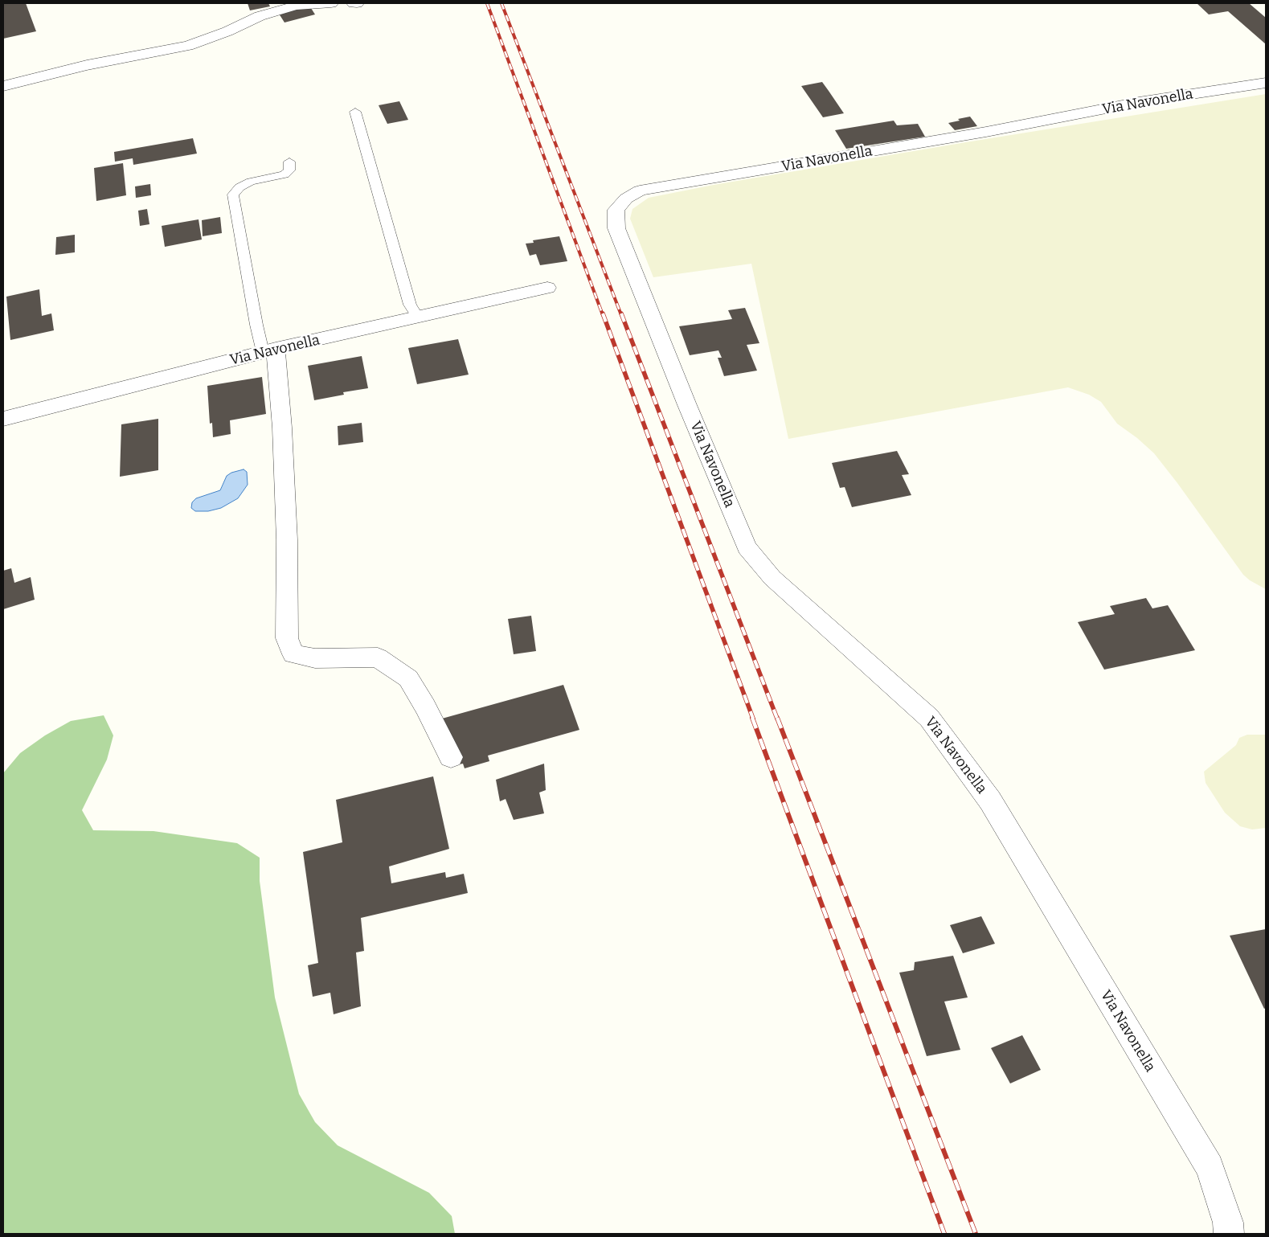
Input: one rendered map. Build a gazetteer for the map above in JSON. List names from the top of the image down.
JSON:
{
  "streets": {
    "street": ["Via Navonella"]
  }
}
